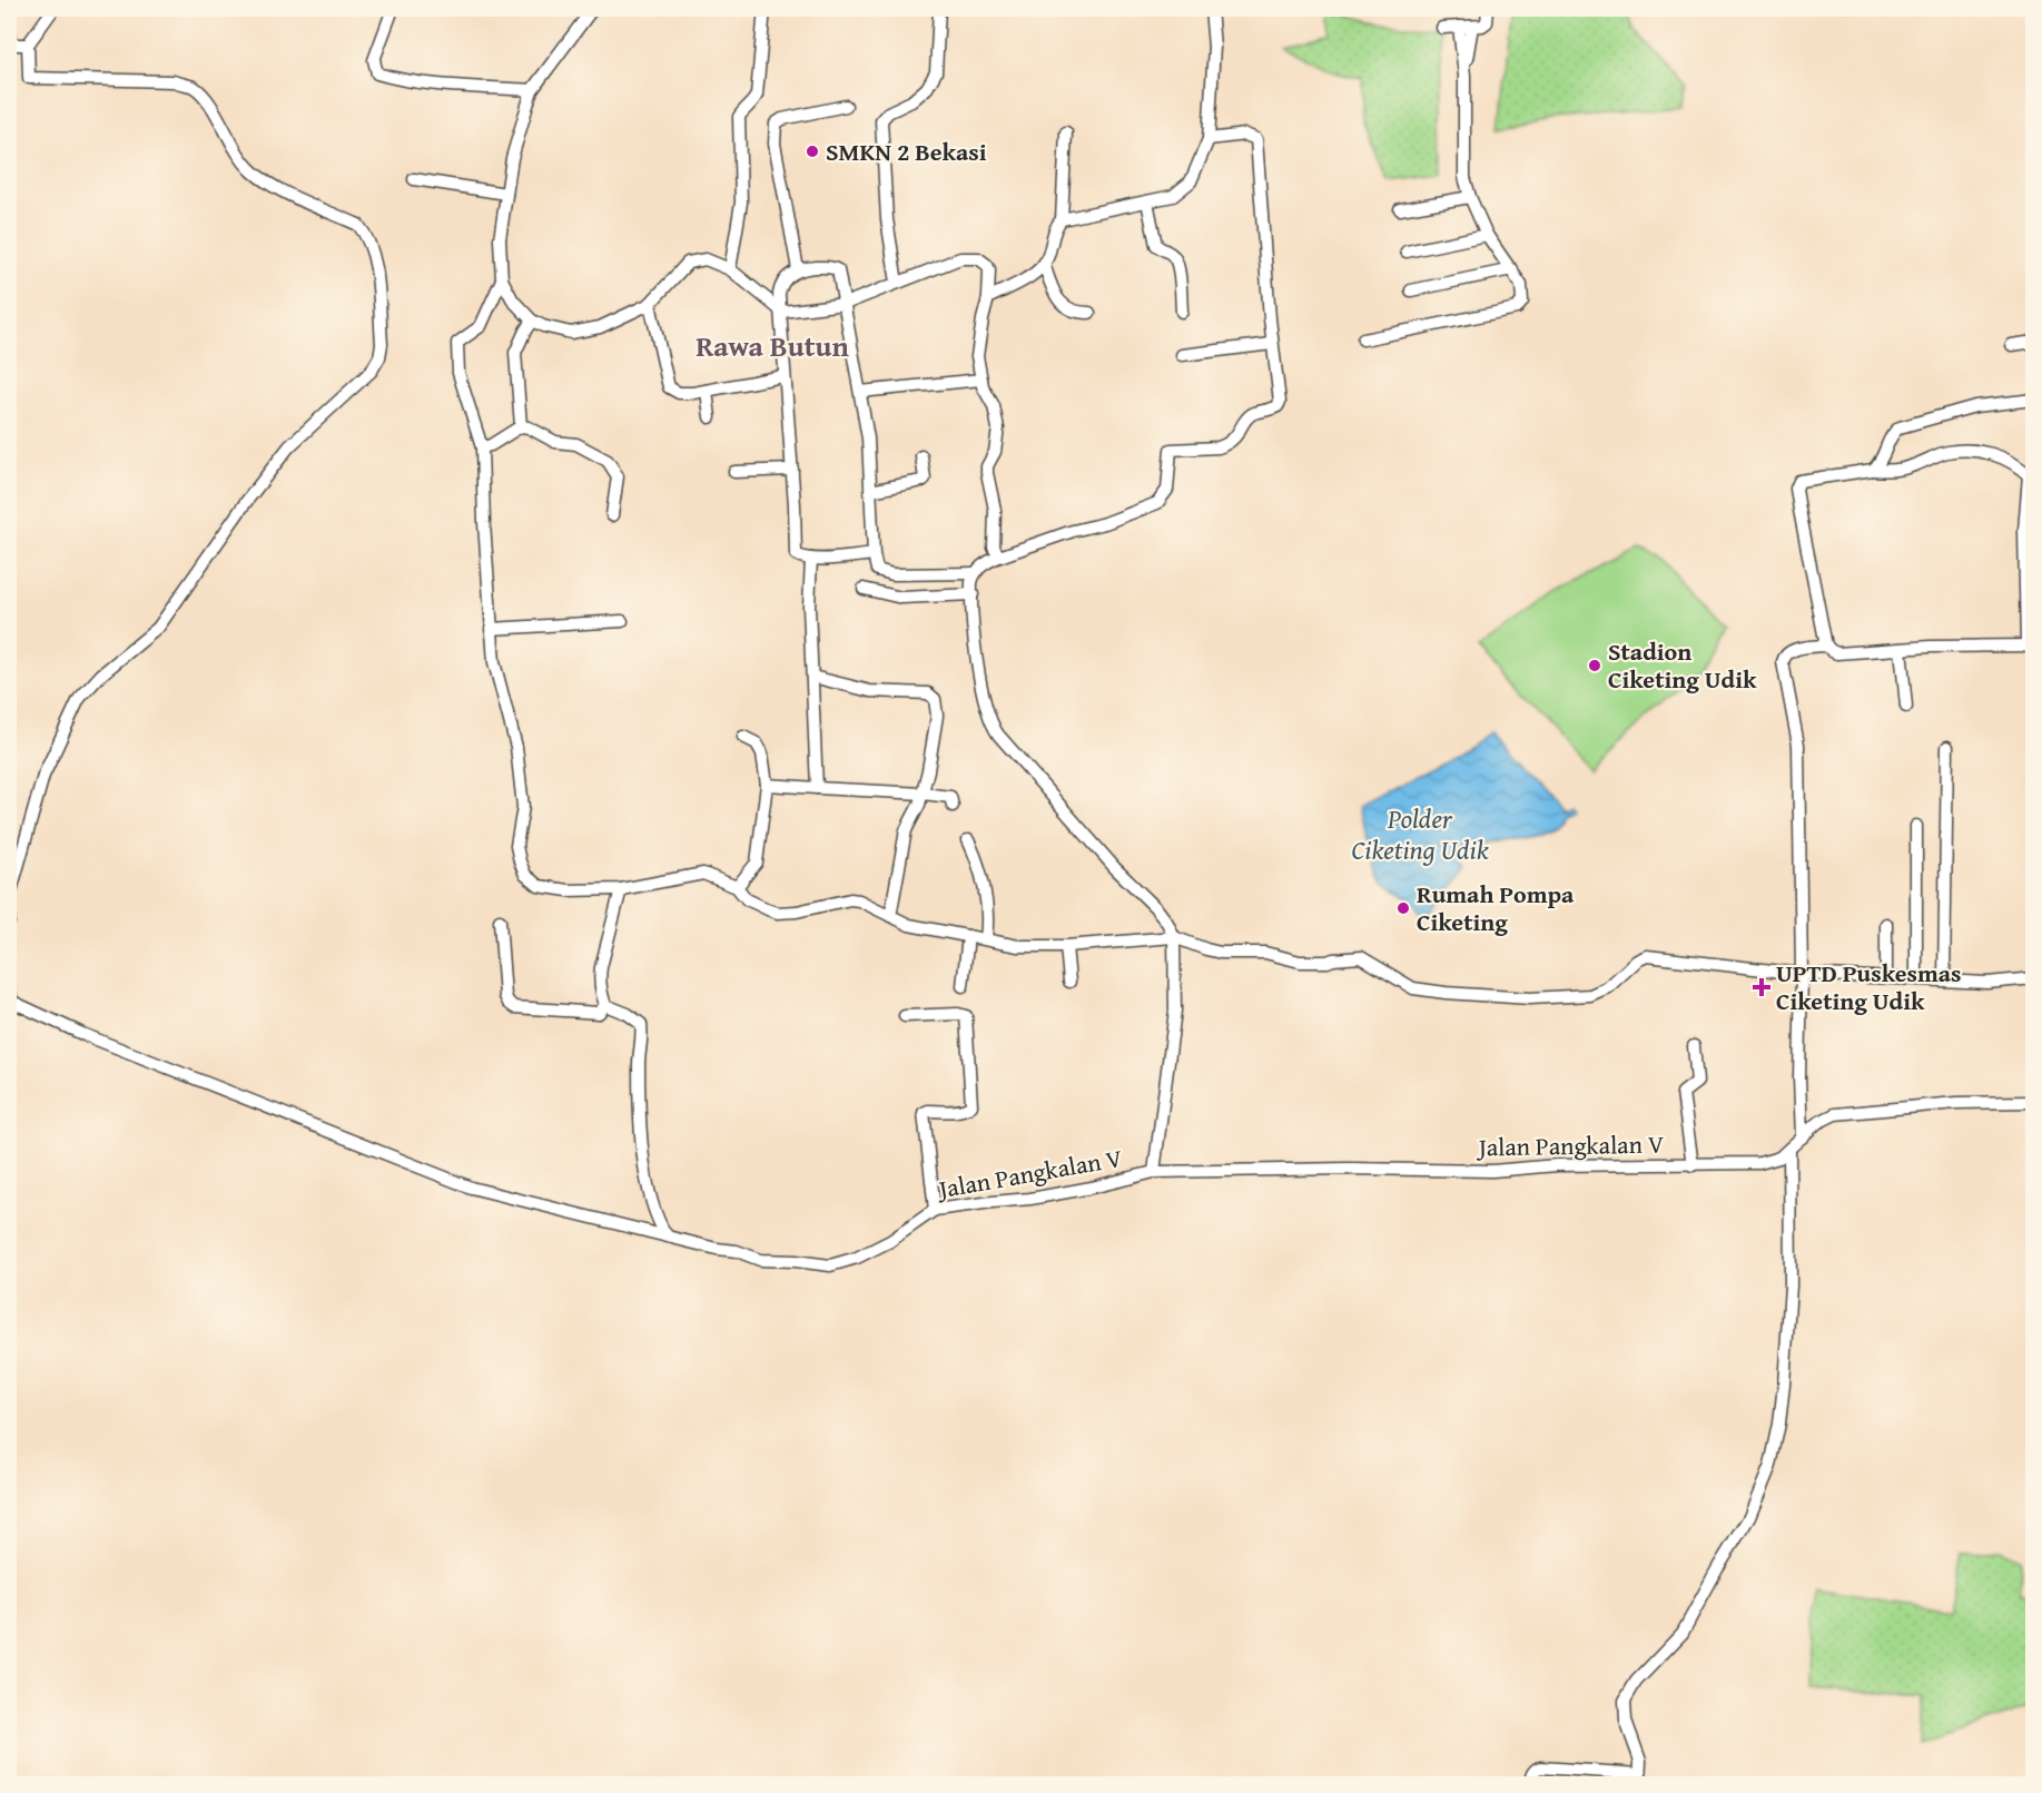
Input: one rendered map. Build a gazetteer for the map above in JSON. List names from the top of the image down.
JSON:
{
  "streets": {
    "street": ["Jalan Pangkalan V"]
  },
  "districts": ["Rawa Butun"],
  "water": ["Polder Ciketing Udik"],
  "places": {
    "other": ["SMKN 2 Bekasi", "Stadion Ciketing Udik", "Rumah Pompa Ciketing"],
    "health": ["UPTD Puskesmas Ciketing Udik"]
  }
}
